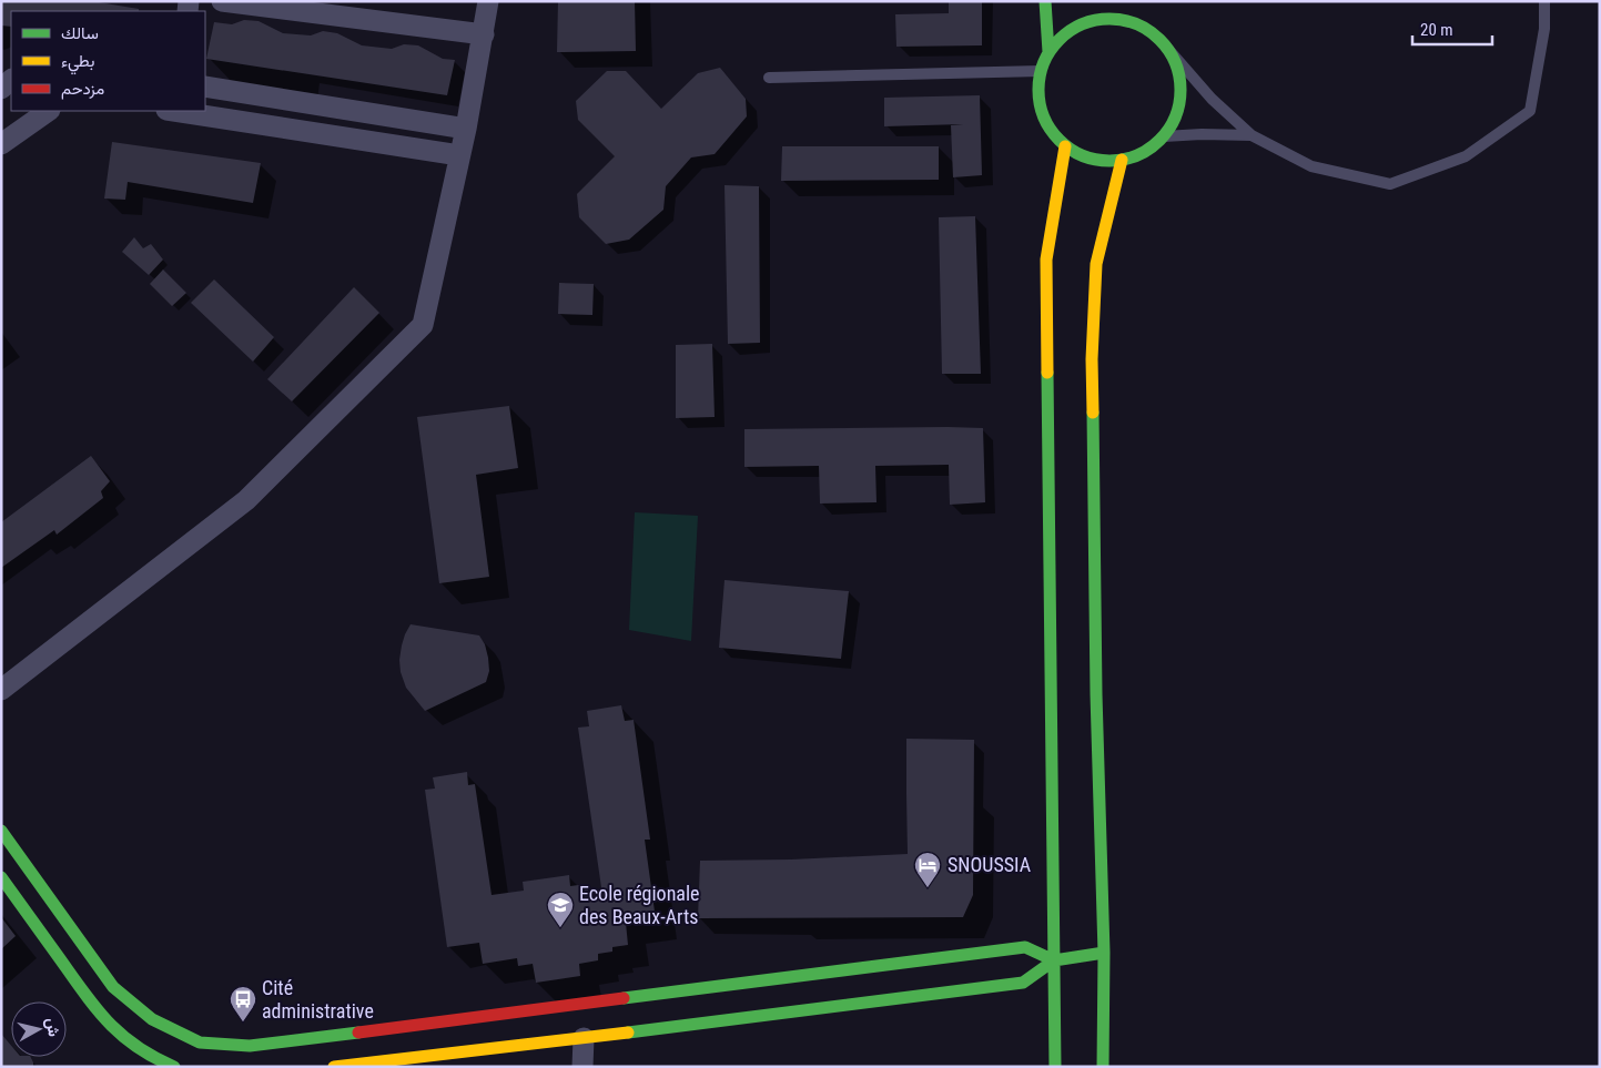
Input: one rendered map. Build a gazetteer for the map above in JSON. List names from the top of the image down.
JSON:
{
  "places": {
    "hotel": ["SNOUSSIA"],
    "school or university": ["Ecole régionale des Beaux-Arts"],
    "bus stop": ["Cité administrative"]
  },
  "legend": ["سالك", "بطيء", "مزدحم"],
  "scale_bar": "20 m",
  "north": "right"
}
